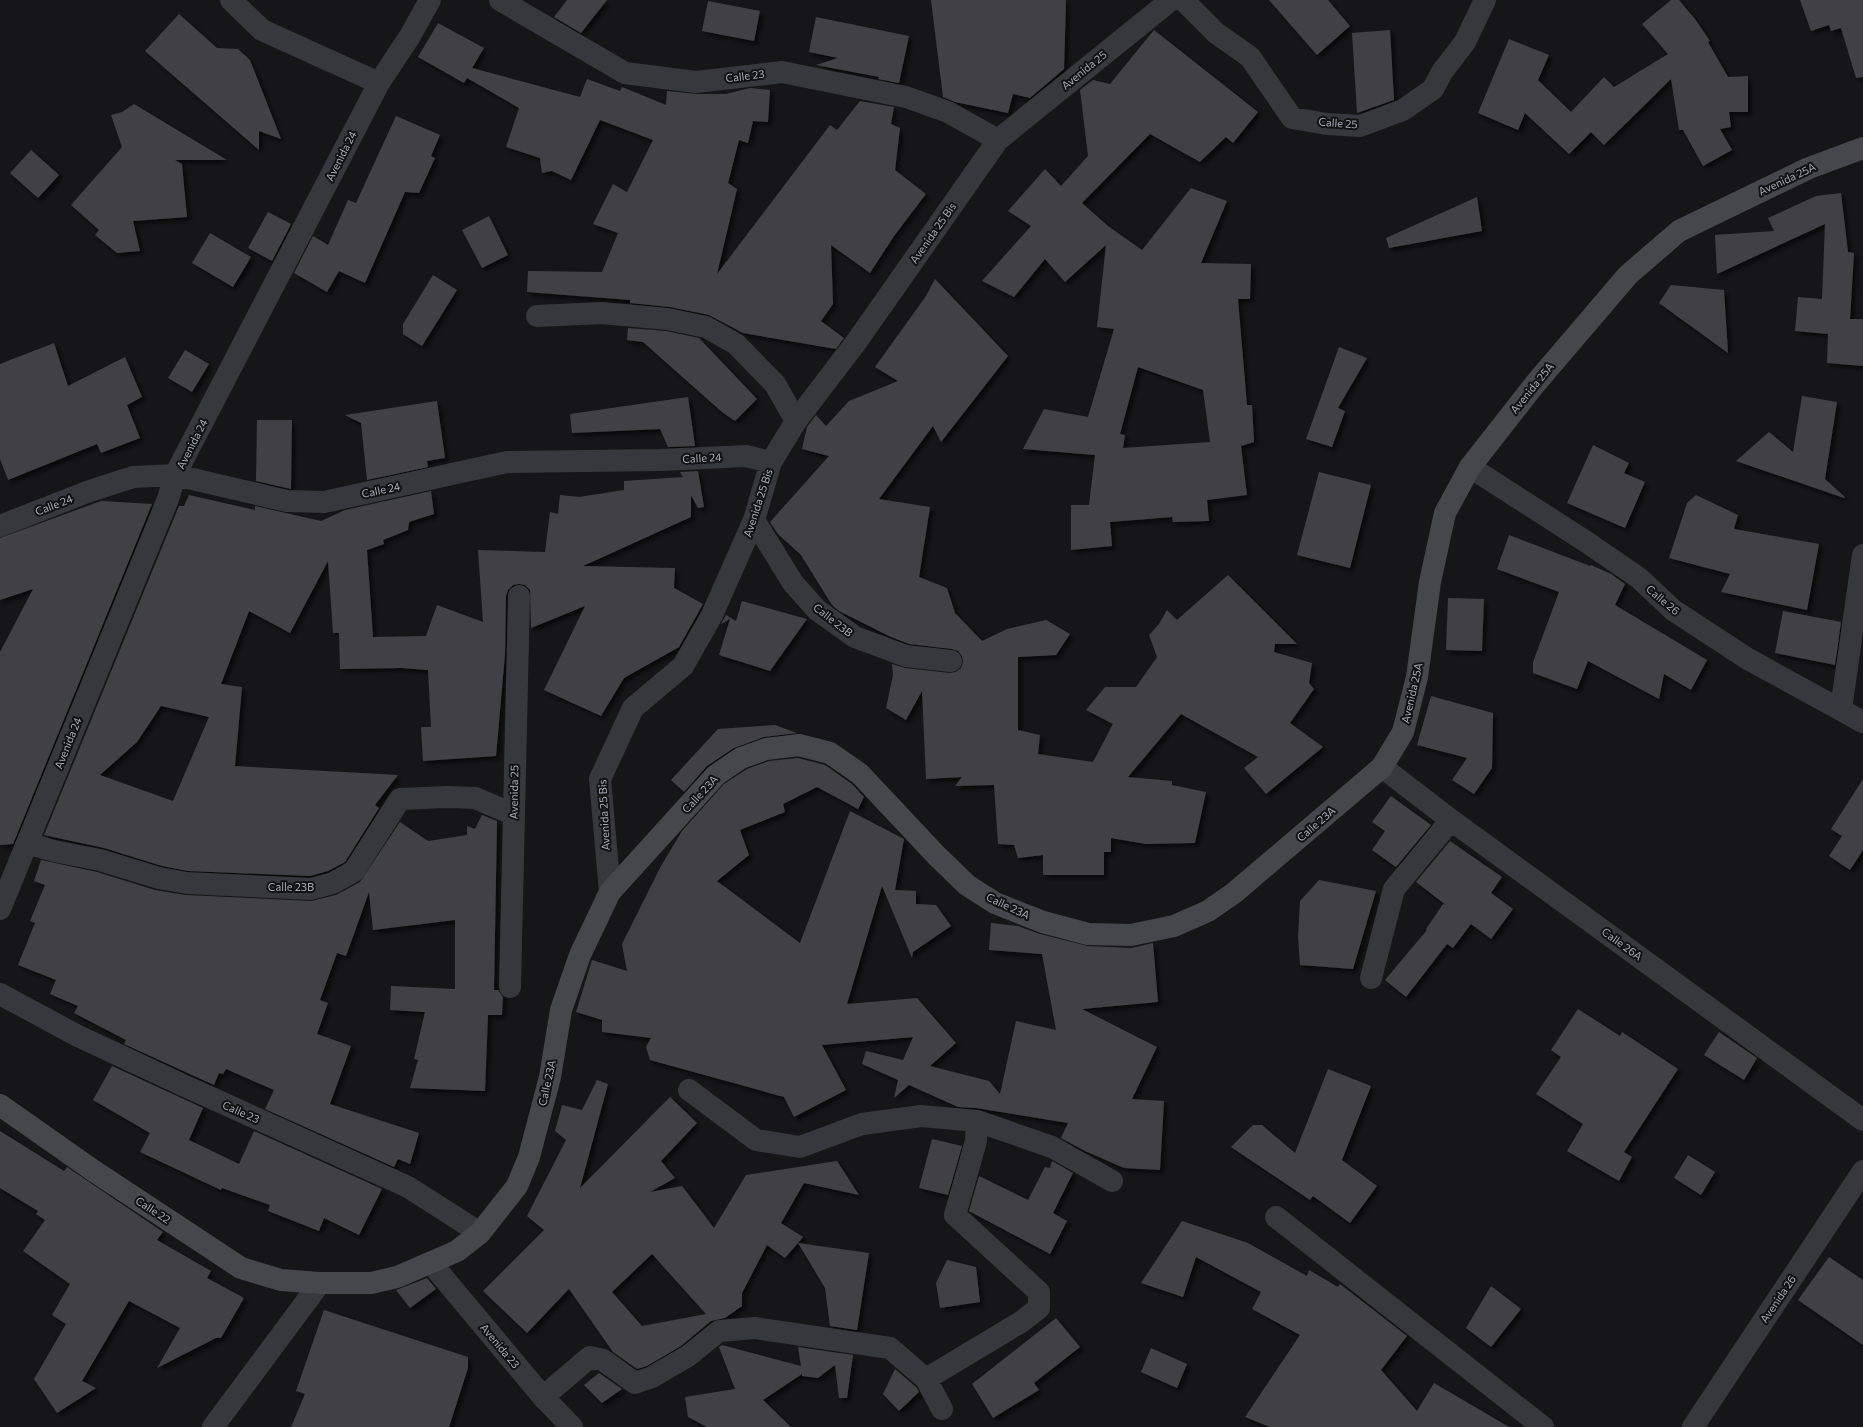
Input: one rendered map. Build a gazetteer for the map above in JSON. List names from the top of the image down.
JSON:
{
  "streets": {
    "main road": ["Avenida 25A", "Calle 23A", "Calle 22"],
    "street": [
      "Avenida 25",
      "Calle 23",
      "Calle 25",
      "Avenida 24",
      "Avenida 25 Bis",
      "Calle 24",
      "Calle 26",
      "Calle 23B",
      "Calle 26A",
      "Avenida 26",
      "Avenida 23"
    ]
  },
  "crossings": [
    ["Avenida 25", "Calle 23"],
    ["Avenida 25", "Avenida 25 Bis"],
    ["Avenida 25", "Calle 23B"],
    ["Calle 23", "Avenida 25 Bis"],
    ["Calle 23", "Calle 23A"],
    ["Avenida 24", "Calle 24"],
    ["Avenida 24", "Calle 23B"],
    ["Avenida 25A", "Calle 26"],
    ["Avenida 25A", "Calle 23A"],
    ["Avenida 25A", "Calle 26A"],
    ["Avenida 25 Bis", "Calle 24"],
    ["Avenida 25 Bis", "Calle 23B"],
    ["Avenida 25 Bis", "Calle 23A"],
    ["Calle 23A", "Calle 26A"],
    ["Calle 23A", "Calle 22"],
    ["Calle 23A", "Avenida 23"]
  ]
}
